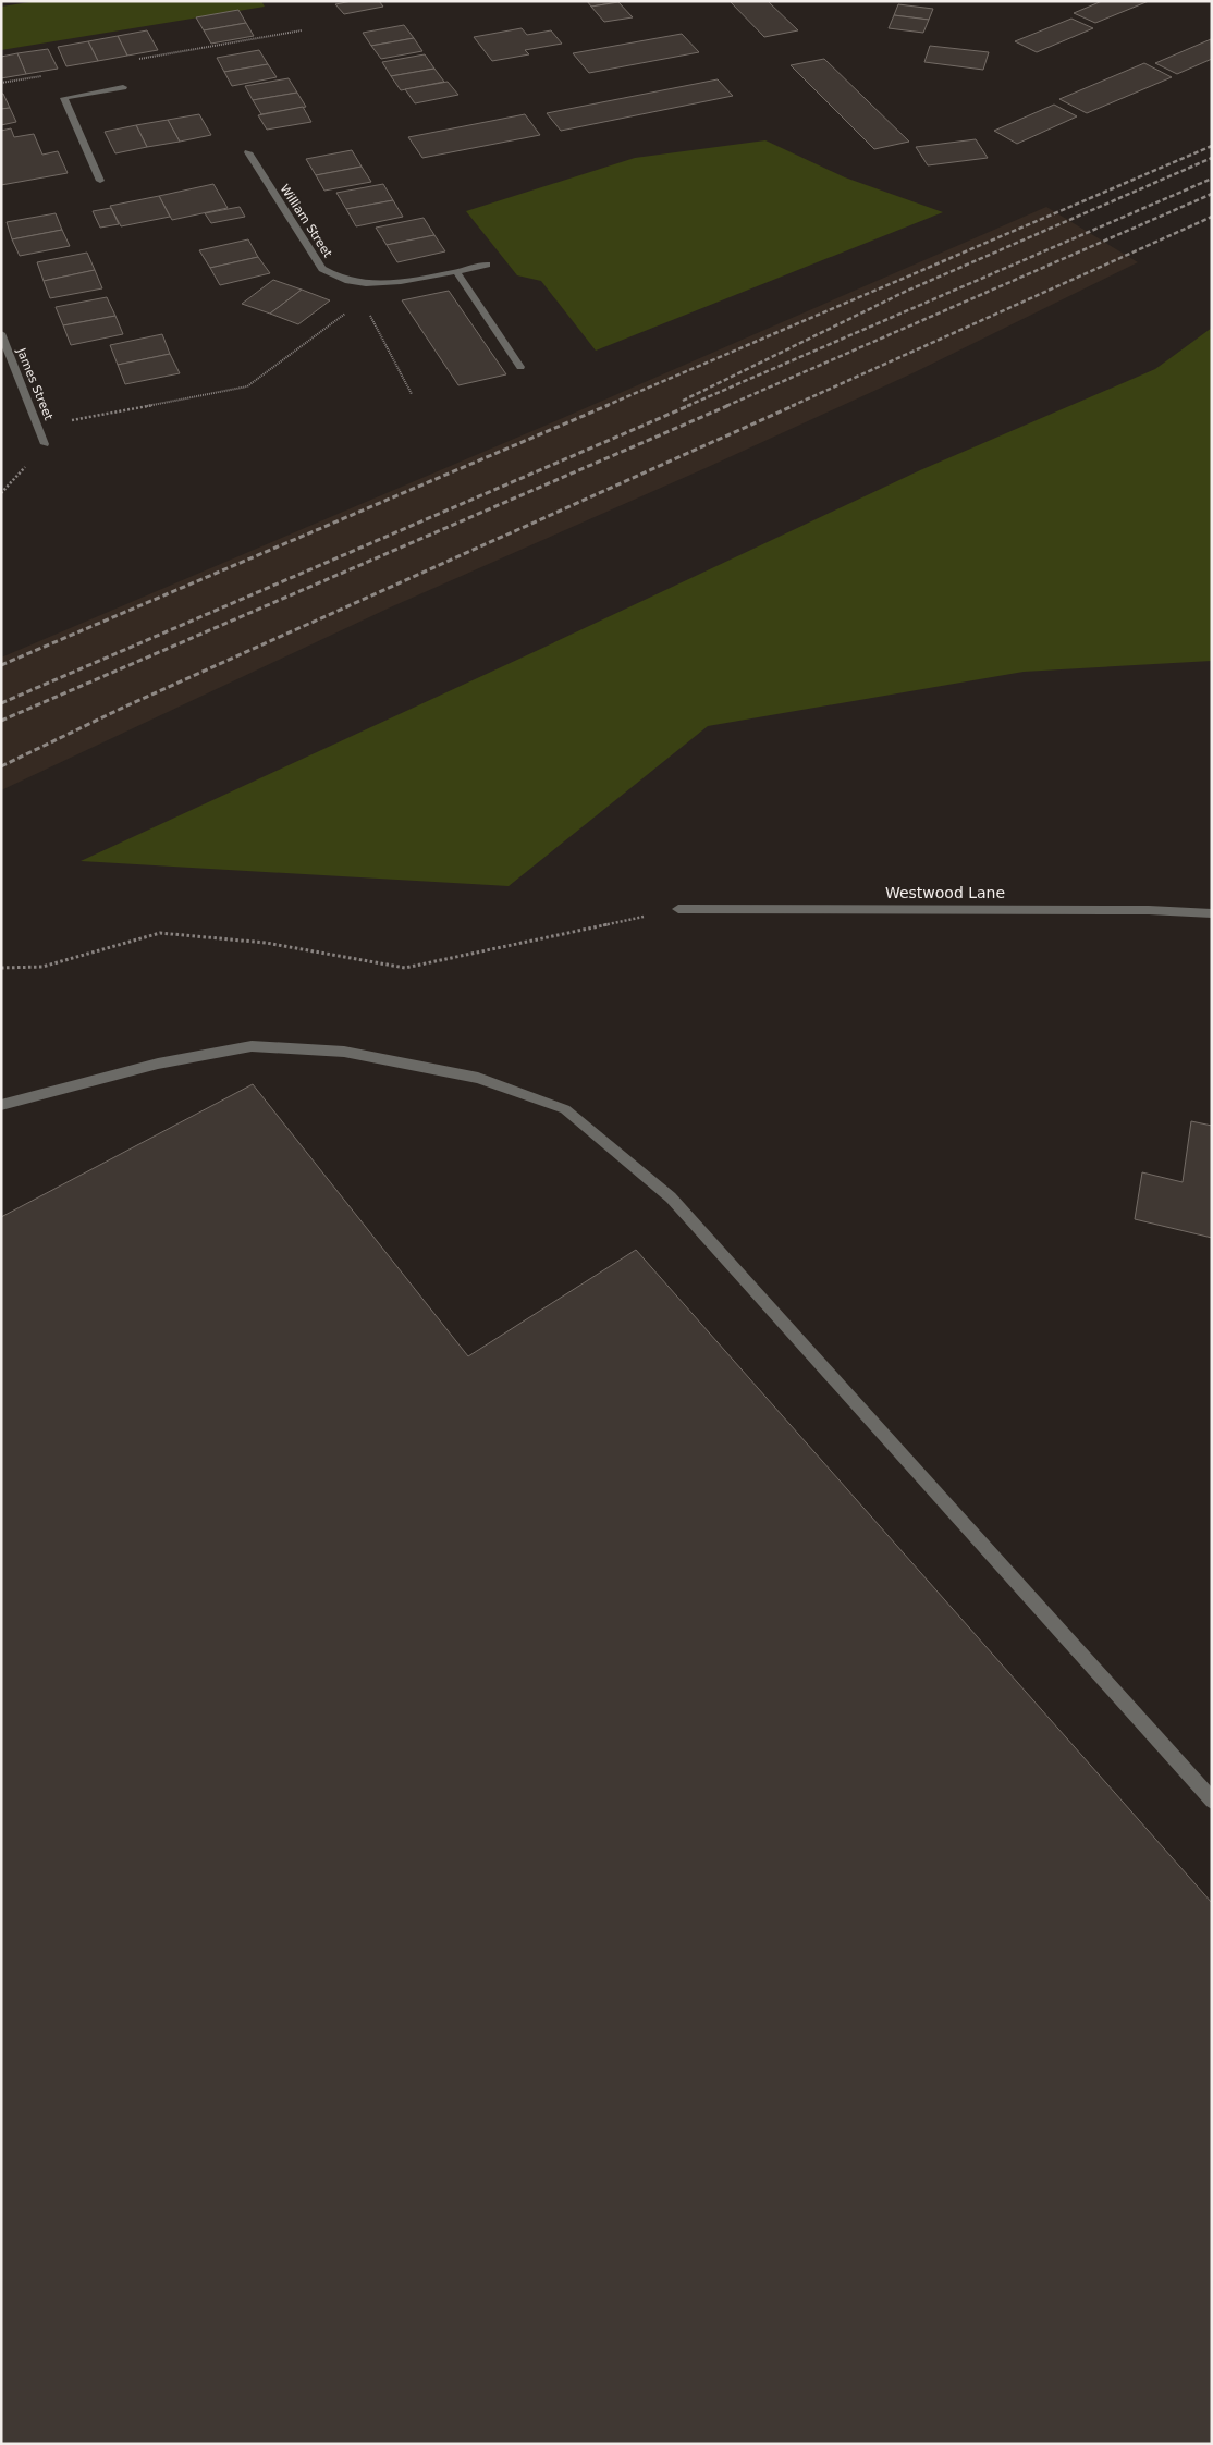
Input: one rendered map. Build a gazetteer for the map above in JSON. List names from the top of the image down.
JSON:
{
  "streets": {
    "street": ["William Street", "James Street", "Westwood Lane"]
  }
}
